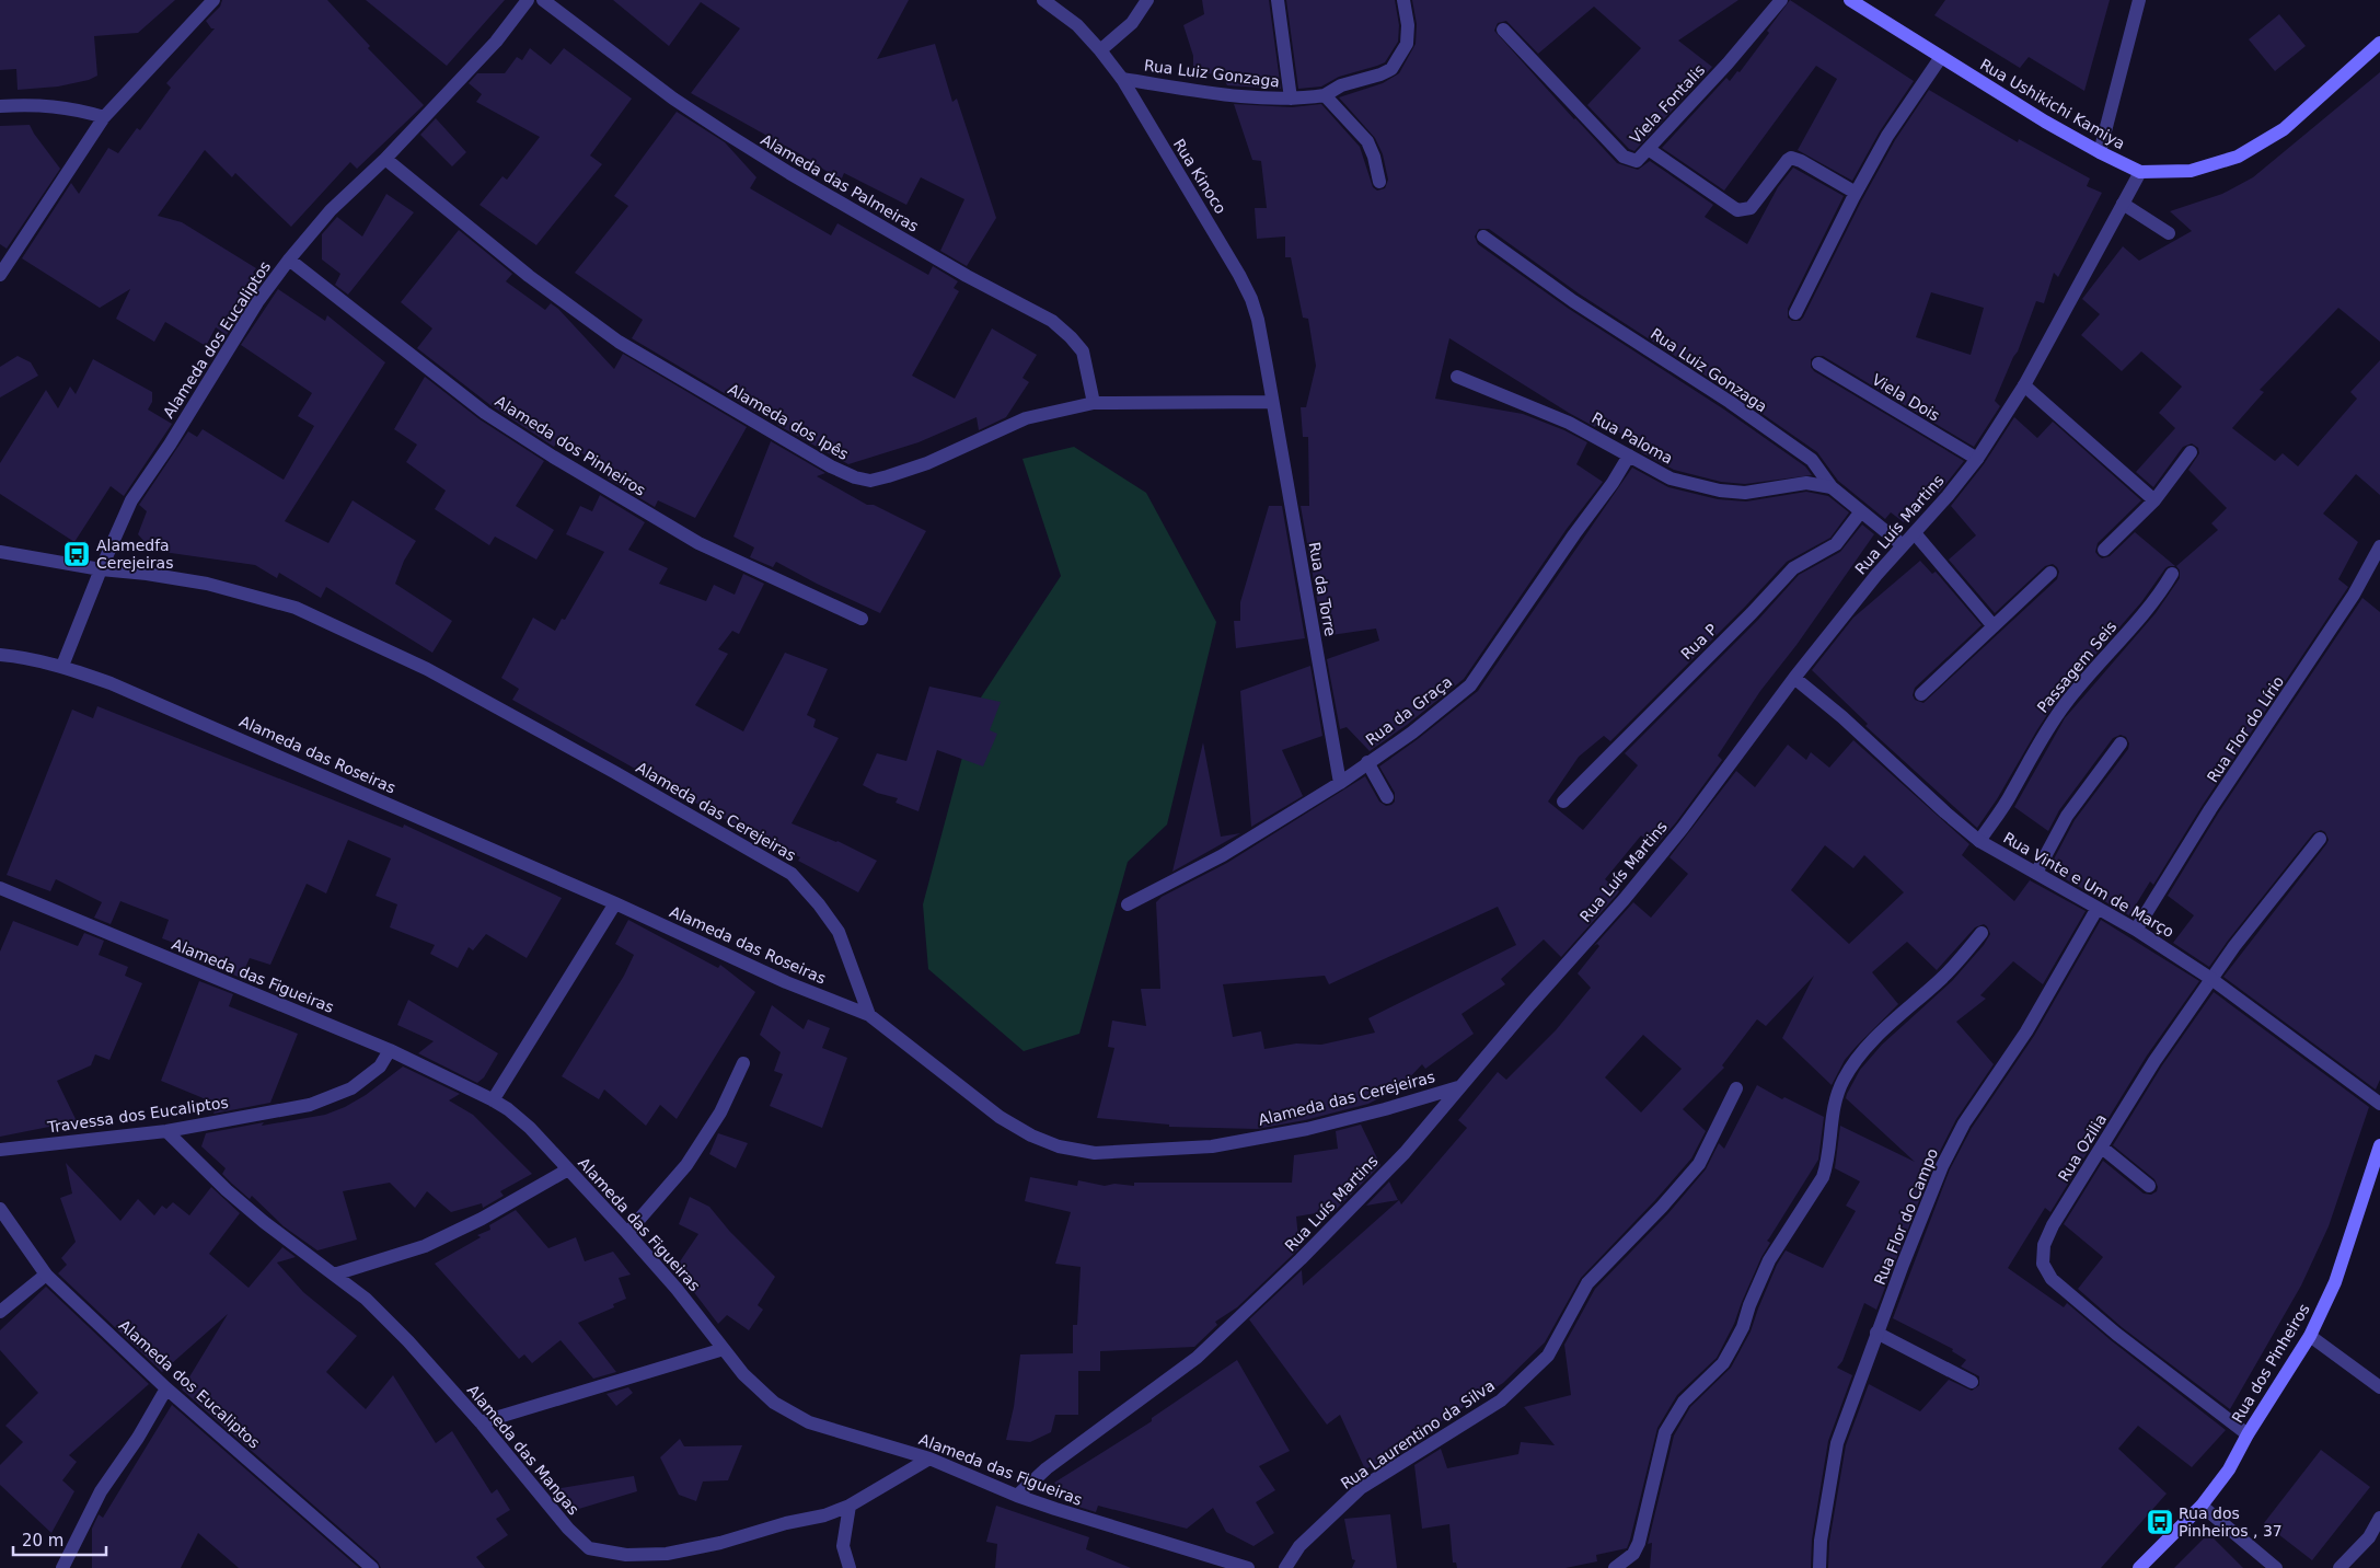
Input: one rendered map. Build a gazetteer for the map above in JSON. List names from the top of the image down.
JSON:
{
  "streets": {
    "main road": ["Rua Ushikichi Kamiya", "Rua dos Pinheiros"],
    "street": [
      "Rua Luiz Gonzaga",
      "Viela Fontalis",
      "Rua Kinoco",
      "Alameda das Palmeiras",
      "Alameda dos Eucaliptos",
      "Viela Dois",
      "Alameda dos Ipês",
      "Rua Paloma",
      "Alameda dos Pinheiros",
      "Rua Luís Martins",
      "Rua da Torre",
      "Rua P",
      "Passagem Seis",
      "Rua da Graça",
      "Rua Flor do Lírio",
      "Alameda das Roseiras",
      "Alameda das Cerejeiras",
      "Rua Vinte e Um de Março",
      "Alameda das Figueiras",
      "Travessa dos Eucaliptos",
      "Rua Ozilia",
      "Rua Flor do Campo",
      "Rua Laurentino da Silva",
      "Alameda das Mangas"
    ]
  },
  "crossings": [
    ["Rua Luiz Gonzaga", "Rua Kinoco"],
    ["Rua Luiz Gonzaga", "Rua Paloma"],
    ["Rua Luiz Gonzaga", "Rua Luís Martins"],
    ["Rua Luiz Gonzaga", "Rua P"],
    ["Rua Ushikichi Kamiya", "Rua Luís Martins"],
    ["Rua Kinoco", "Alameda dos Ipês"],
    ["Rua Kinoco", "Rua da Torre"],
    ["Alameda das Palmeiras", "Alameda dos Ipês"],
    ["Alameda dos Eucaliptos", "Alameda dos Ipês"],
    ["Alameda dos Eucaliptos", "Alameda dos Pinheiros"],
    ["Alameda dos Eucaliptos", "Alameda das Roseiras"],
    ["Alameda dos Eucaliptos", "Alameda das Cerejeiras"],
    ["Viela Dois", "Rua Luís Martins"],
    ["Alameda dos Ipês", "Rua da Torre"],
    ["Rua Paloma", "Rua da Graça"],
    ["Rua Luís Martins", "Alameda das Cerejeiras"],
    ["Rua Luís Martins", "Rua Vinte e Um de Março"],
    ["Rua Luís Martins", "Alameda das Figueiras"],
    ["Rua da Torre", "Rua da Graça"],
    ["Passagem Seis", "Rua Vinte e Um de Março"],
    ["Rua Flor do Lírio", "Rua Vinte e Um de Março"],
    ["Alameda das Roseiras", "Alameda das Cerejeiras"],
    ["Rua Vinte e Um de Março", "Rua Ozilia"],
    ["Rua Vinte e Um de Março", "Rua Flor do Campo"],
    ["Alameda das Figueiras", "Travessa dos Eucaliptos"],
    ["Alameda das Figueiras", "Alameda das Mangas"],
    ["Travessa dos Eucaliptos", "Alameda das Mangas"],
    ["Rua Ozilia", "Rua dos Pinheiros"]
  ],
  "places": {
    "bus stop": ["Alamedfa Cerejeiras", "Rua dos Pinheiros , 37"]
  },
  "scale_bar": "20 m"
}
